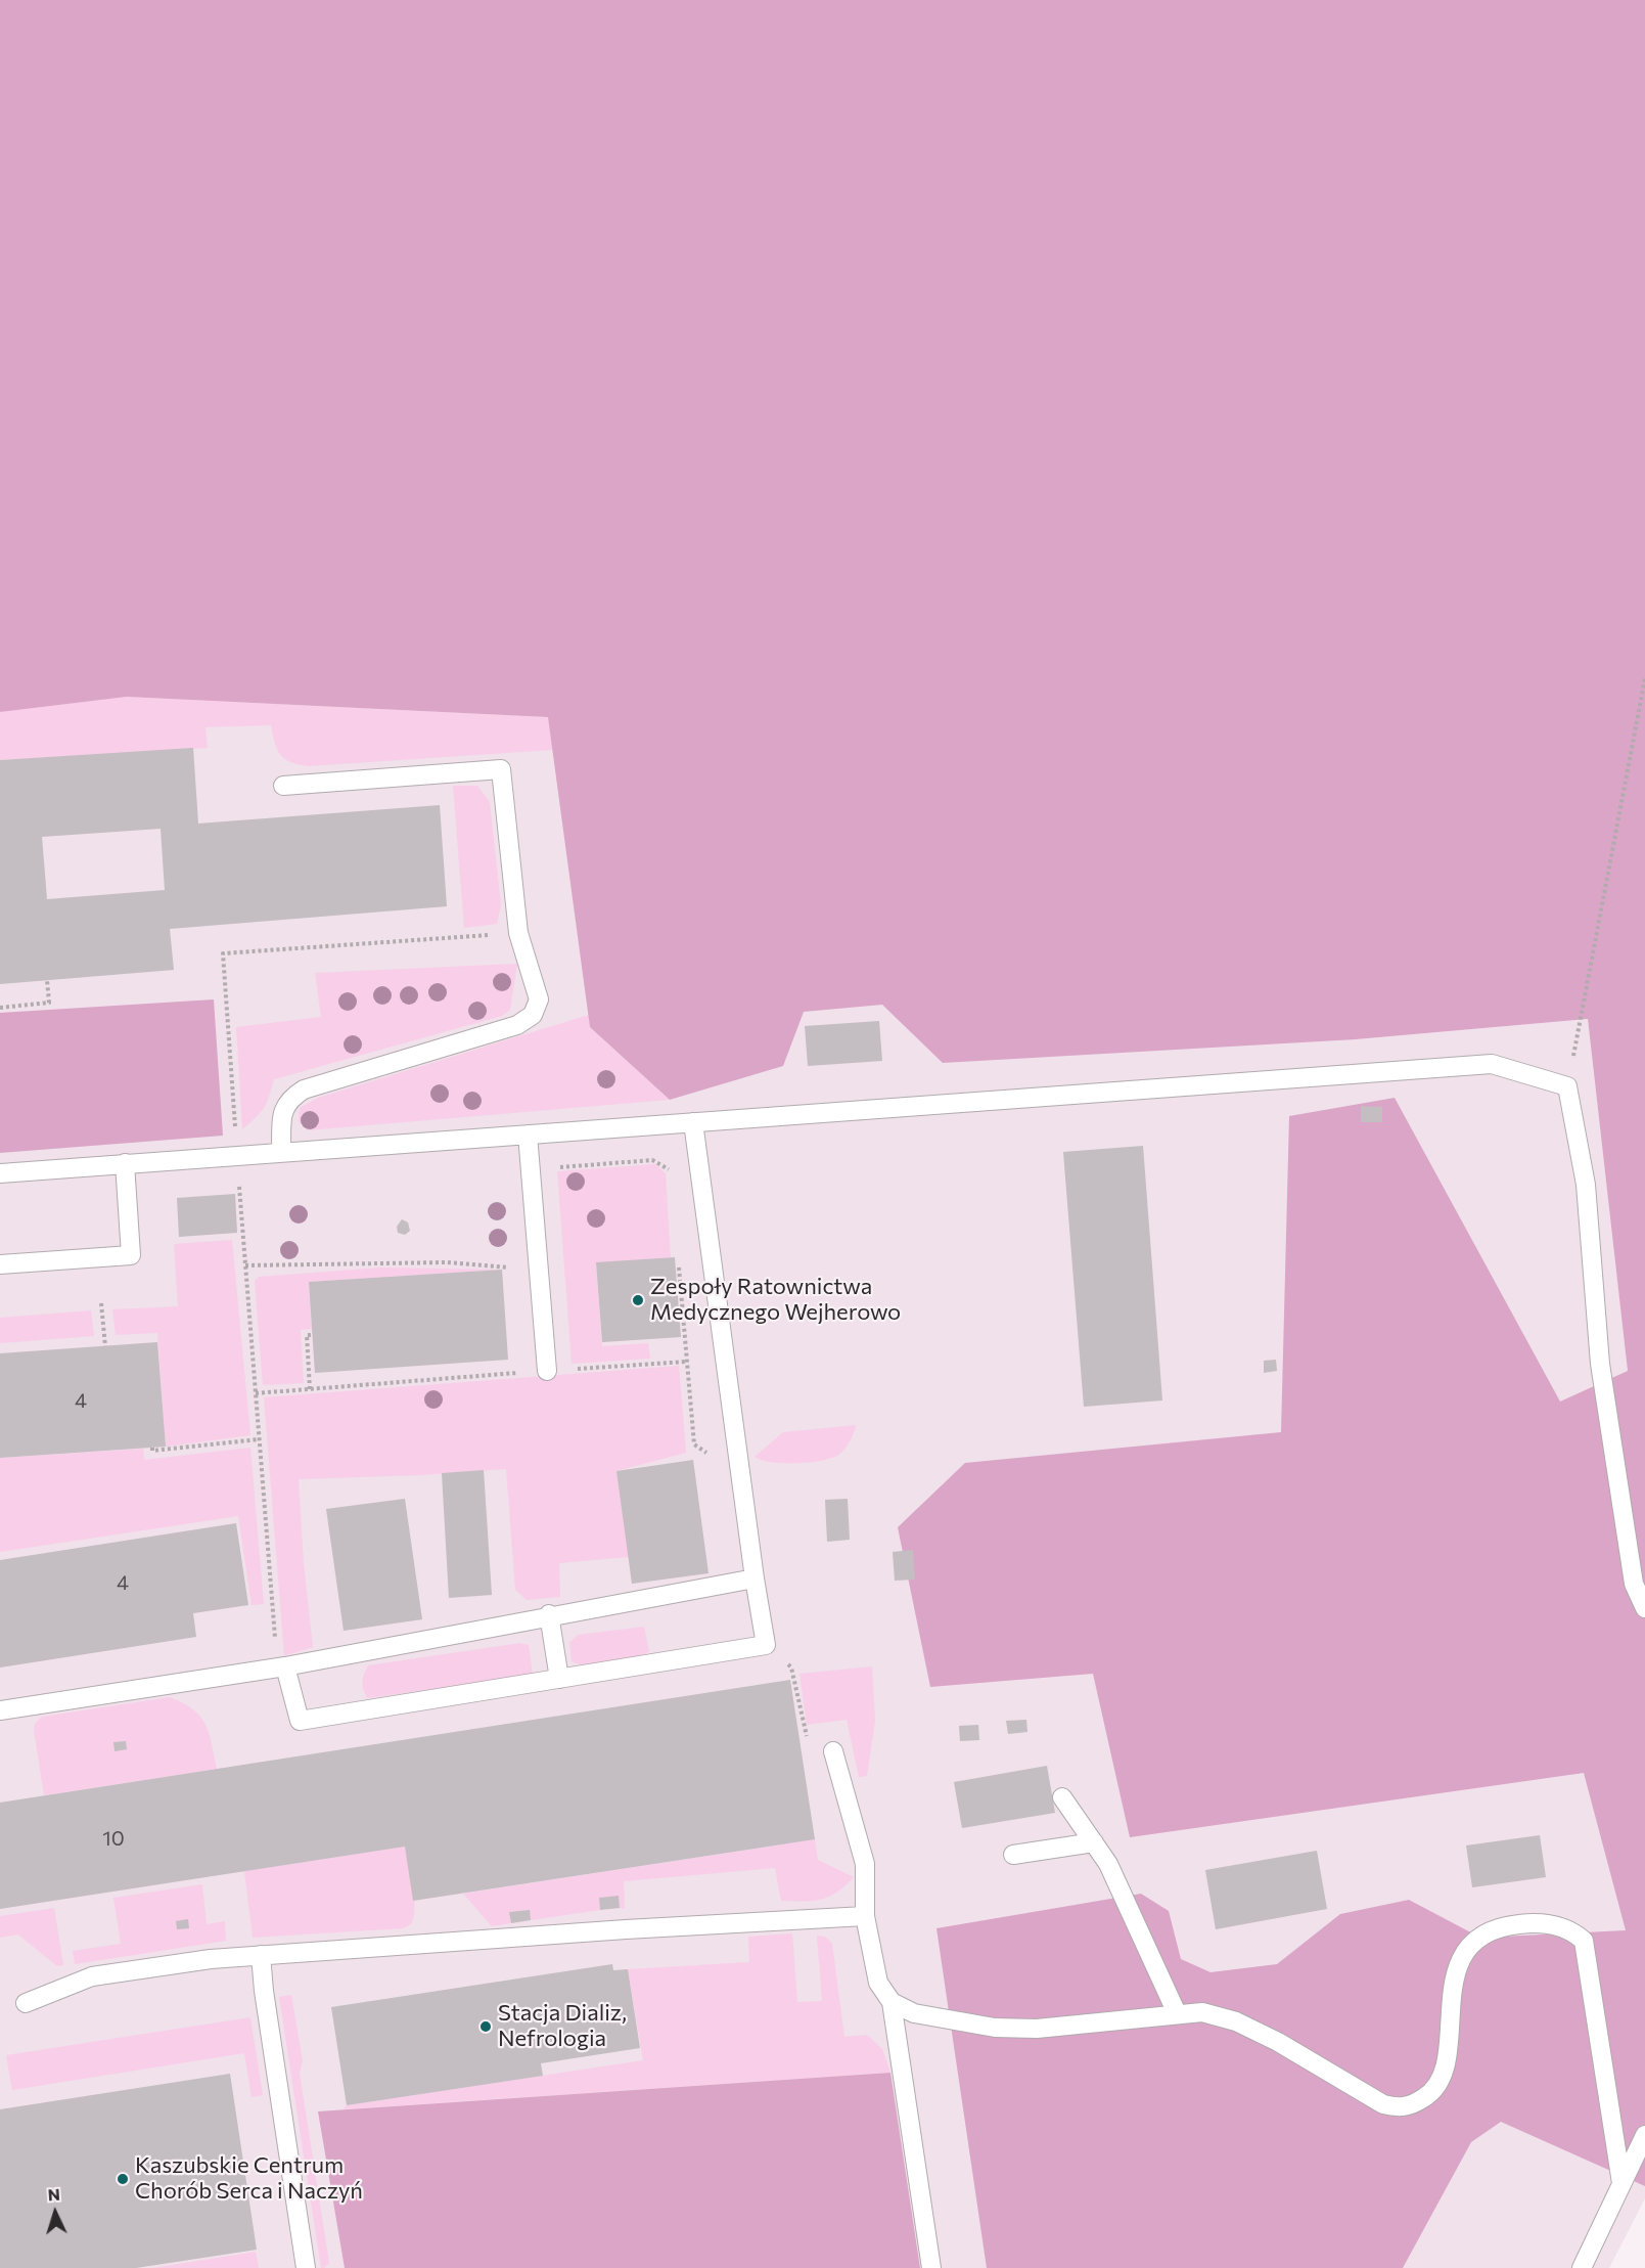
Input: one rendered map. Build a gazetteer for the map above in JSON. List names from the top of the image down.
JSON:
{
  "places": ["Zespoły Ratownictwa Medycznego Wejherowo", "Stacja Dializ, Nefrologia", "Kaszubskie Centrum Chorób Serca i Naczyń"],
  "house_numbers": ["4", "4", "10"],
  "north": "top"
}
